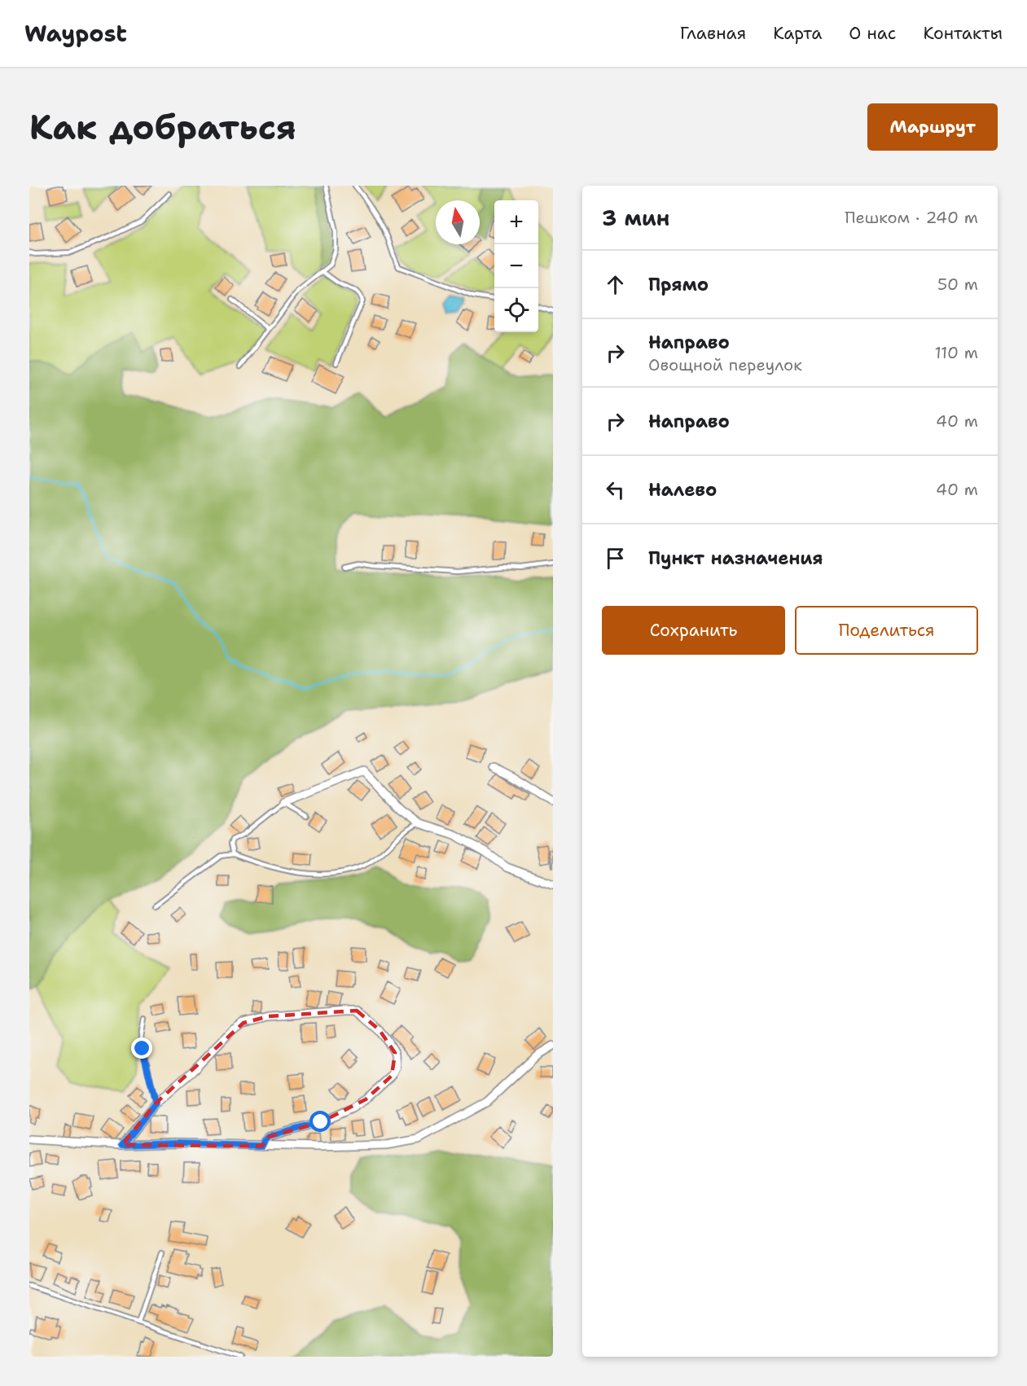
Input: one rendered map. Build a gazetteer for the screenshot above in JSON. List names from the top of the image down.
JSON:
{
  "north": "top",
  "page": {
    "header": "Waypost",
    "nav": [
      "Главная",
      "Карта",
      "О нас",
      "Контакты"
    ],
    "buttons": [
      "Маршрут",
      ["Сохранить", "Поделиться"]
    ],
    "title": "Как добраться",
    "heading": ["3 мин", "Пешком · 240 m"],
    "map_buttons": ["+", "−"],
    "list": [
      ["Прямо", "50 m"],
      ["Направо", "Овощной переулок", "110 m"],
      ["Направо", "40 m"],
      ["Налево", "40 m"],
      "Пункт назначения"
    ]
  }
}
